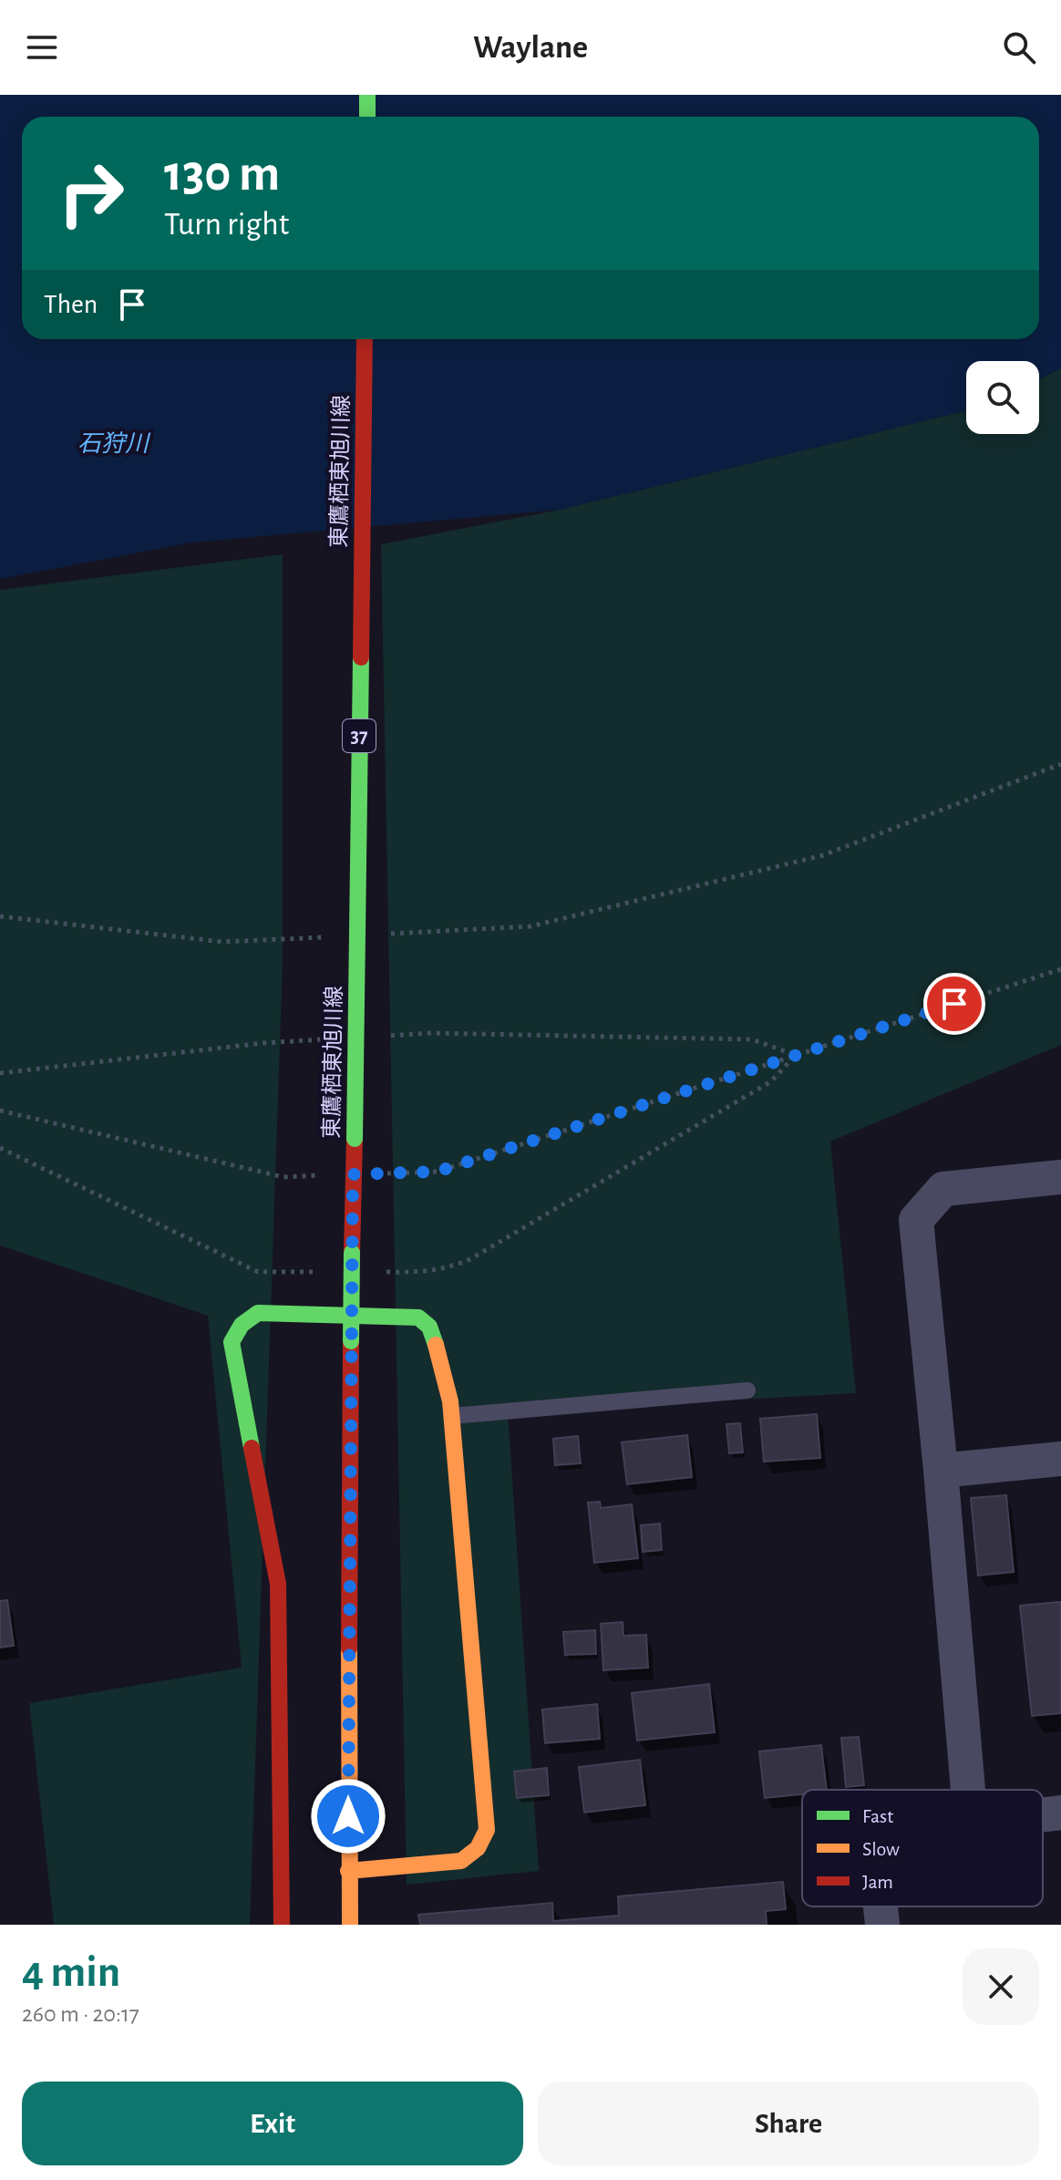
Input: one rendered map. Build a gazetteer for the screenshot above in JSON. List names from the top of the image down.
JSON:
{
  "streets": {
    "main road": ["東鷹栖東旭川線", "37"]
  },
  "water": ["石狩川"],
  "legend": ["Fast", "Slow", "Jam"],
  "page": {
    "header": "Waylane",
    "turn": ["130 m", "Turn right"],
    "then": "Then",
    "heading": ["4 min", "260 m · 20:17"],
    "buttons": ["Exit", "Share"]
  }
}
